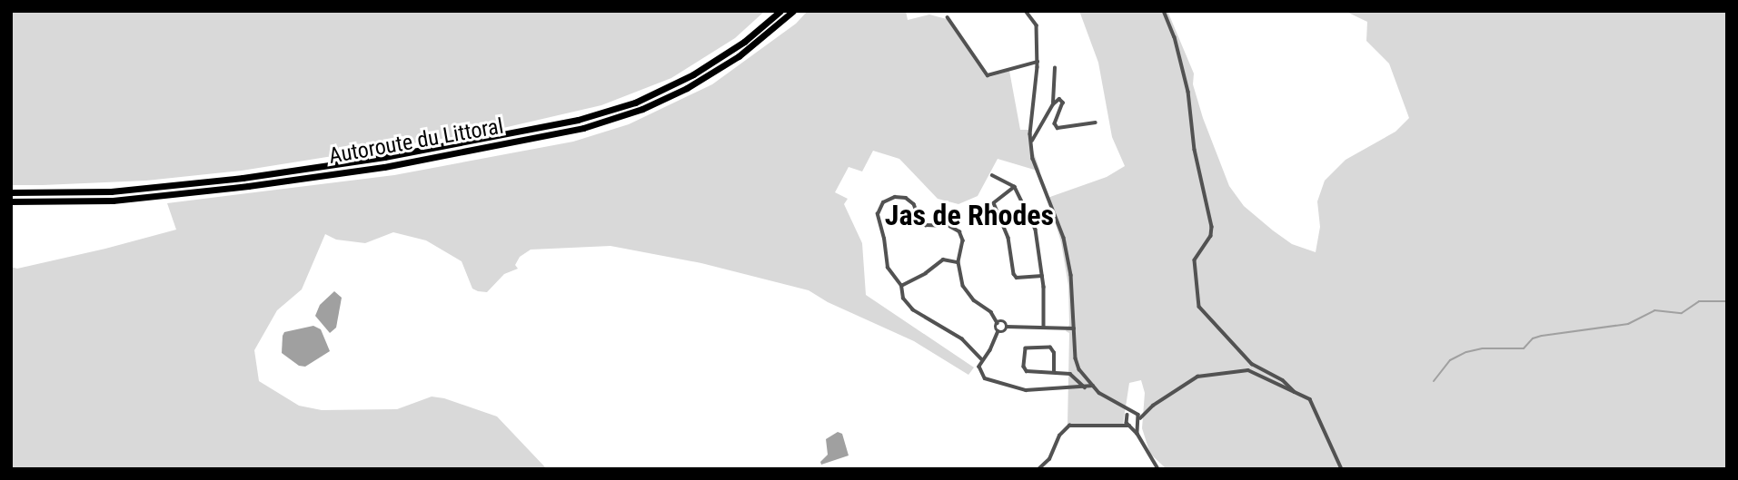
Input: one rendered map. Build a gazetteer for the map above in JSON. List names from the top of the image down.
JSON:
{
  "streets": {
    "highway": ["Autoroute du Littoral"]
  },
  "districts": ["Jas de Rhodes"]
}
